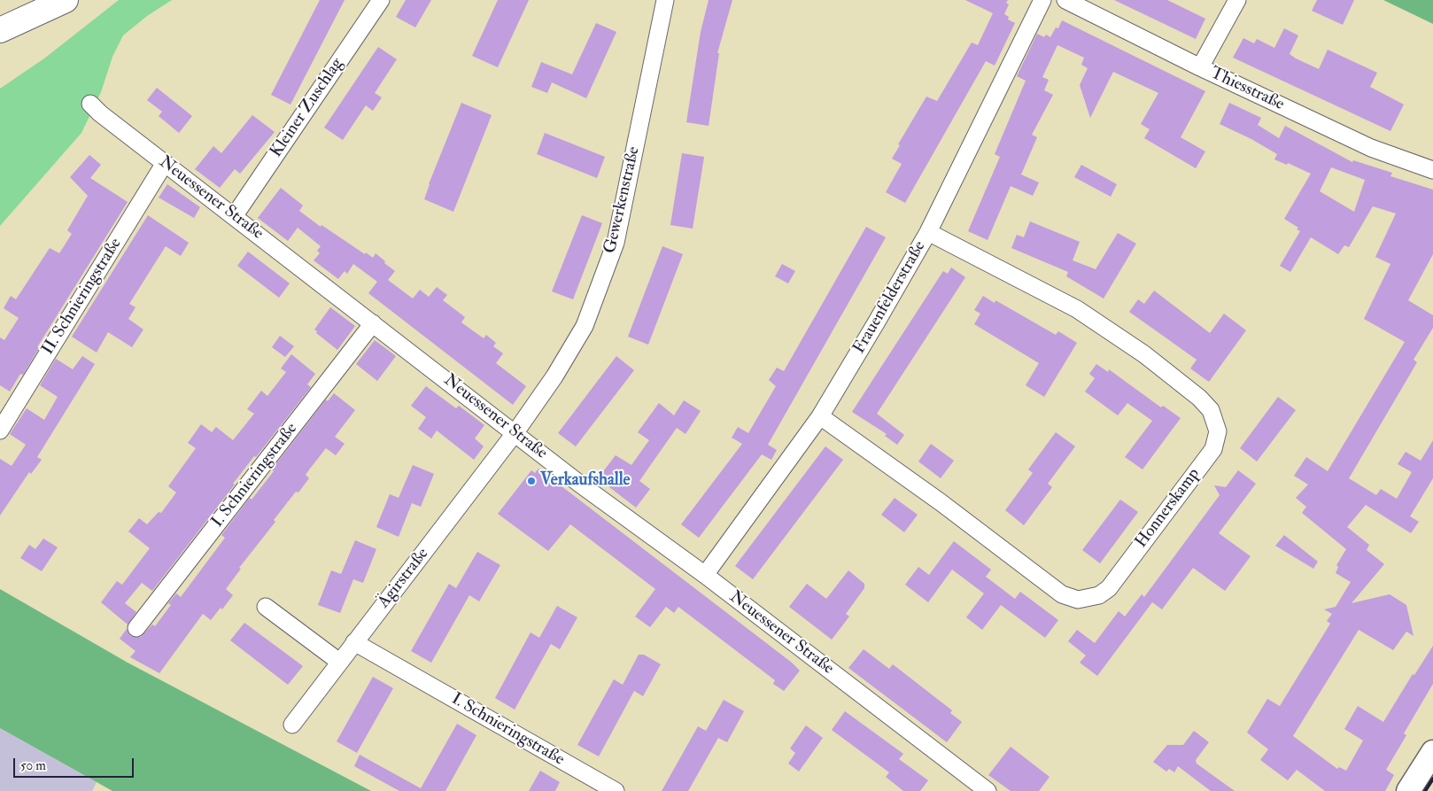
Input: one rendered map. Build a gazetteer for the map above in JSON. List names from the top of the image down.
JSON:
{
  "streets": {
    "street": [
      "Thiesstraße",
      "Kleiner Zuschlag",
      "Neuessener Straße",
      "Gewerkenstraße",
      "II. Schnieringstraße",
      "Frauenfelderstraße",
      "I. Schnieringstraße",
      "Honnerskamp",
      "Ägirstraße"
    ]
  },
  "crossings": [
    ["Kleiner Zuschlag", "Neuessener Straße"],
    ["Neuessener Straße", "Gewerkenstraße"],
    ["Neuessener Straße", "II. Schnieringstraße"],
    ["Neuessener Straße", "Frauenfelderstraße"],
    ["Neuessener Straße", "I. Schnieringstraße"],
    ["Neuessener Straße", "Ägirstraße"],
    ["Gewerkenstraße", "Ägirstraße"],
    ["Frauenfelderstraße", "Honnerskamp"],
    ["I. Schnieringstraße", "Ägirstraße"]
  ],
  "places": ["Verkaufshalle"],
  "scale_bar": "50 m"
}
